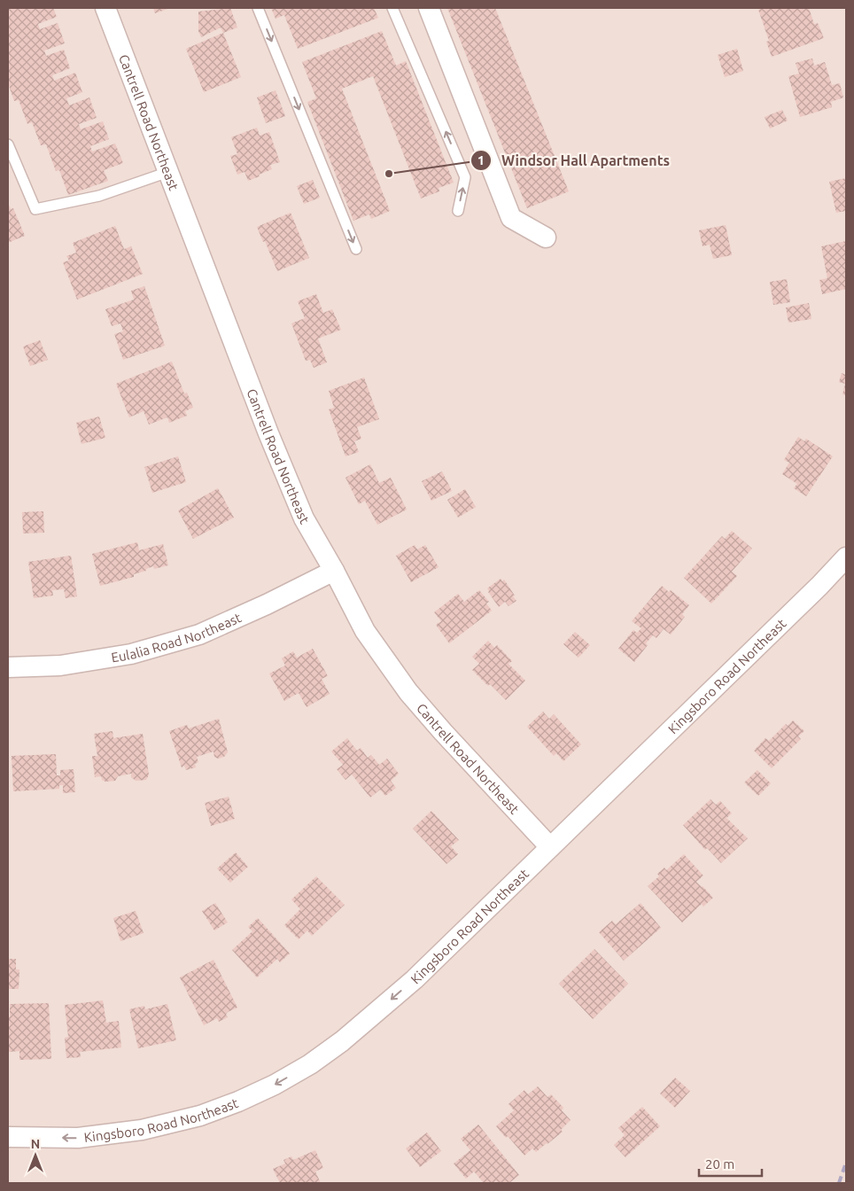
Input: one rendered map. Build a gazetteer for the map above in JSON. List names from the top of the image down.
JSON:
{
  "streets": {
    "street": ["Cantrell Road Northeast", "Eulalia Road Northeast", "Kingsboro Road Northeast"]
  },
  "crossings": [
    ["Cantrell Road Northeast", "Eulalia Road Northeast"],
    ["Cantrell Road Northeast", "Kingsboro Road Northeast"]
  ],
  "one_way": ["Kingsboro Road Northeast"],
  "places": ["Windsor Hall Apartments"],
  "scale_bar": "20 m",
  "north": "top"
}
